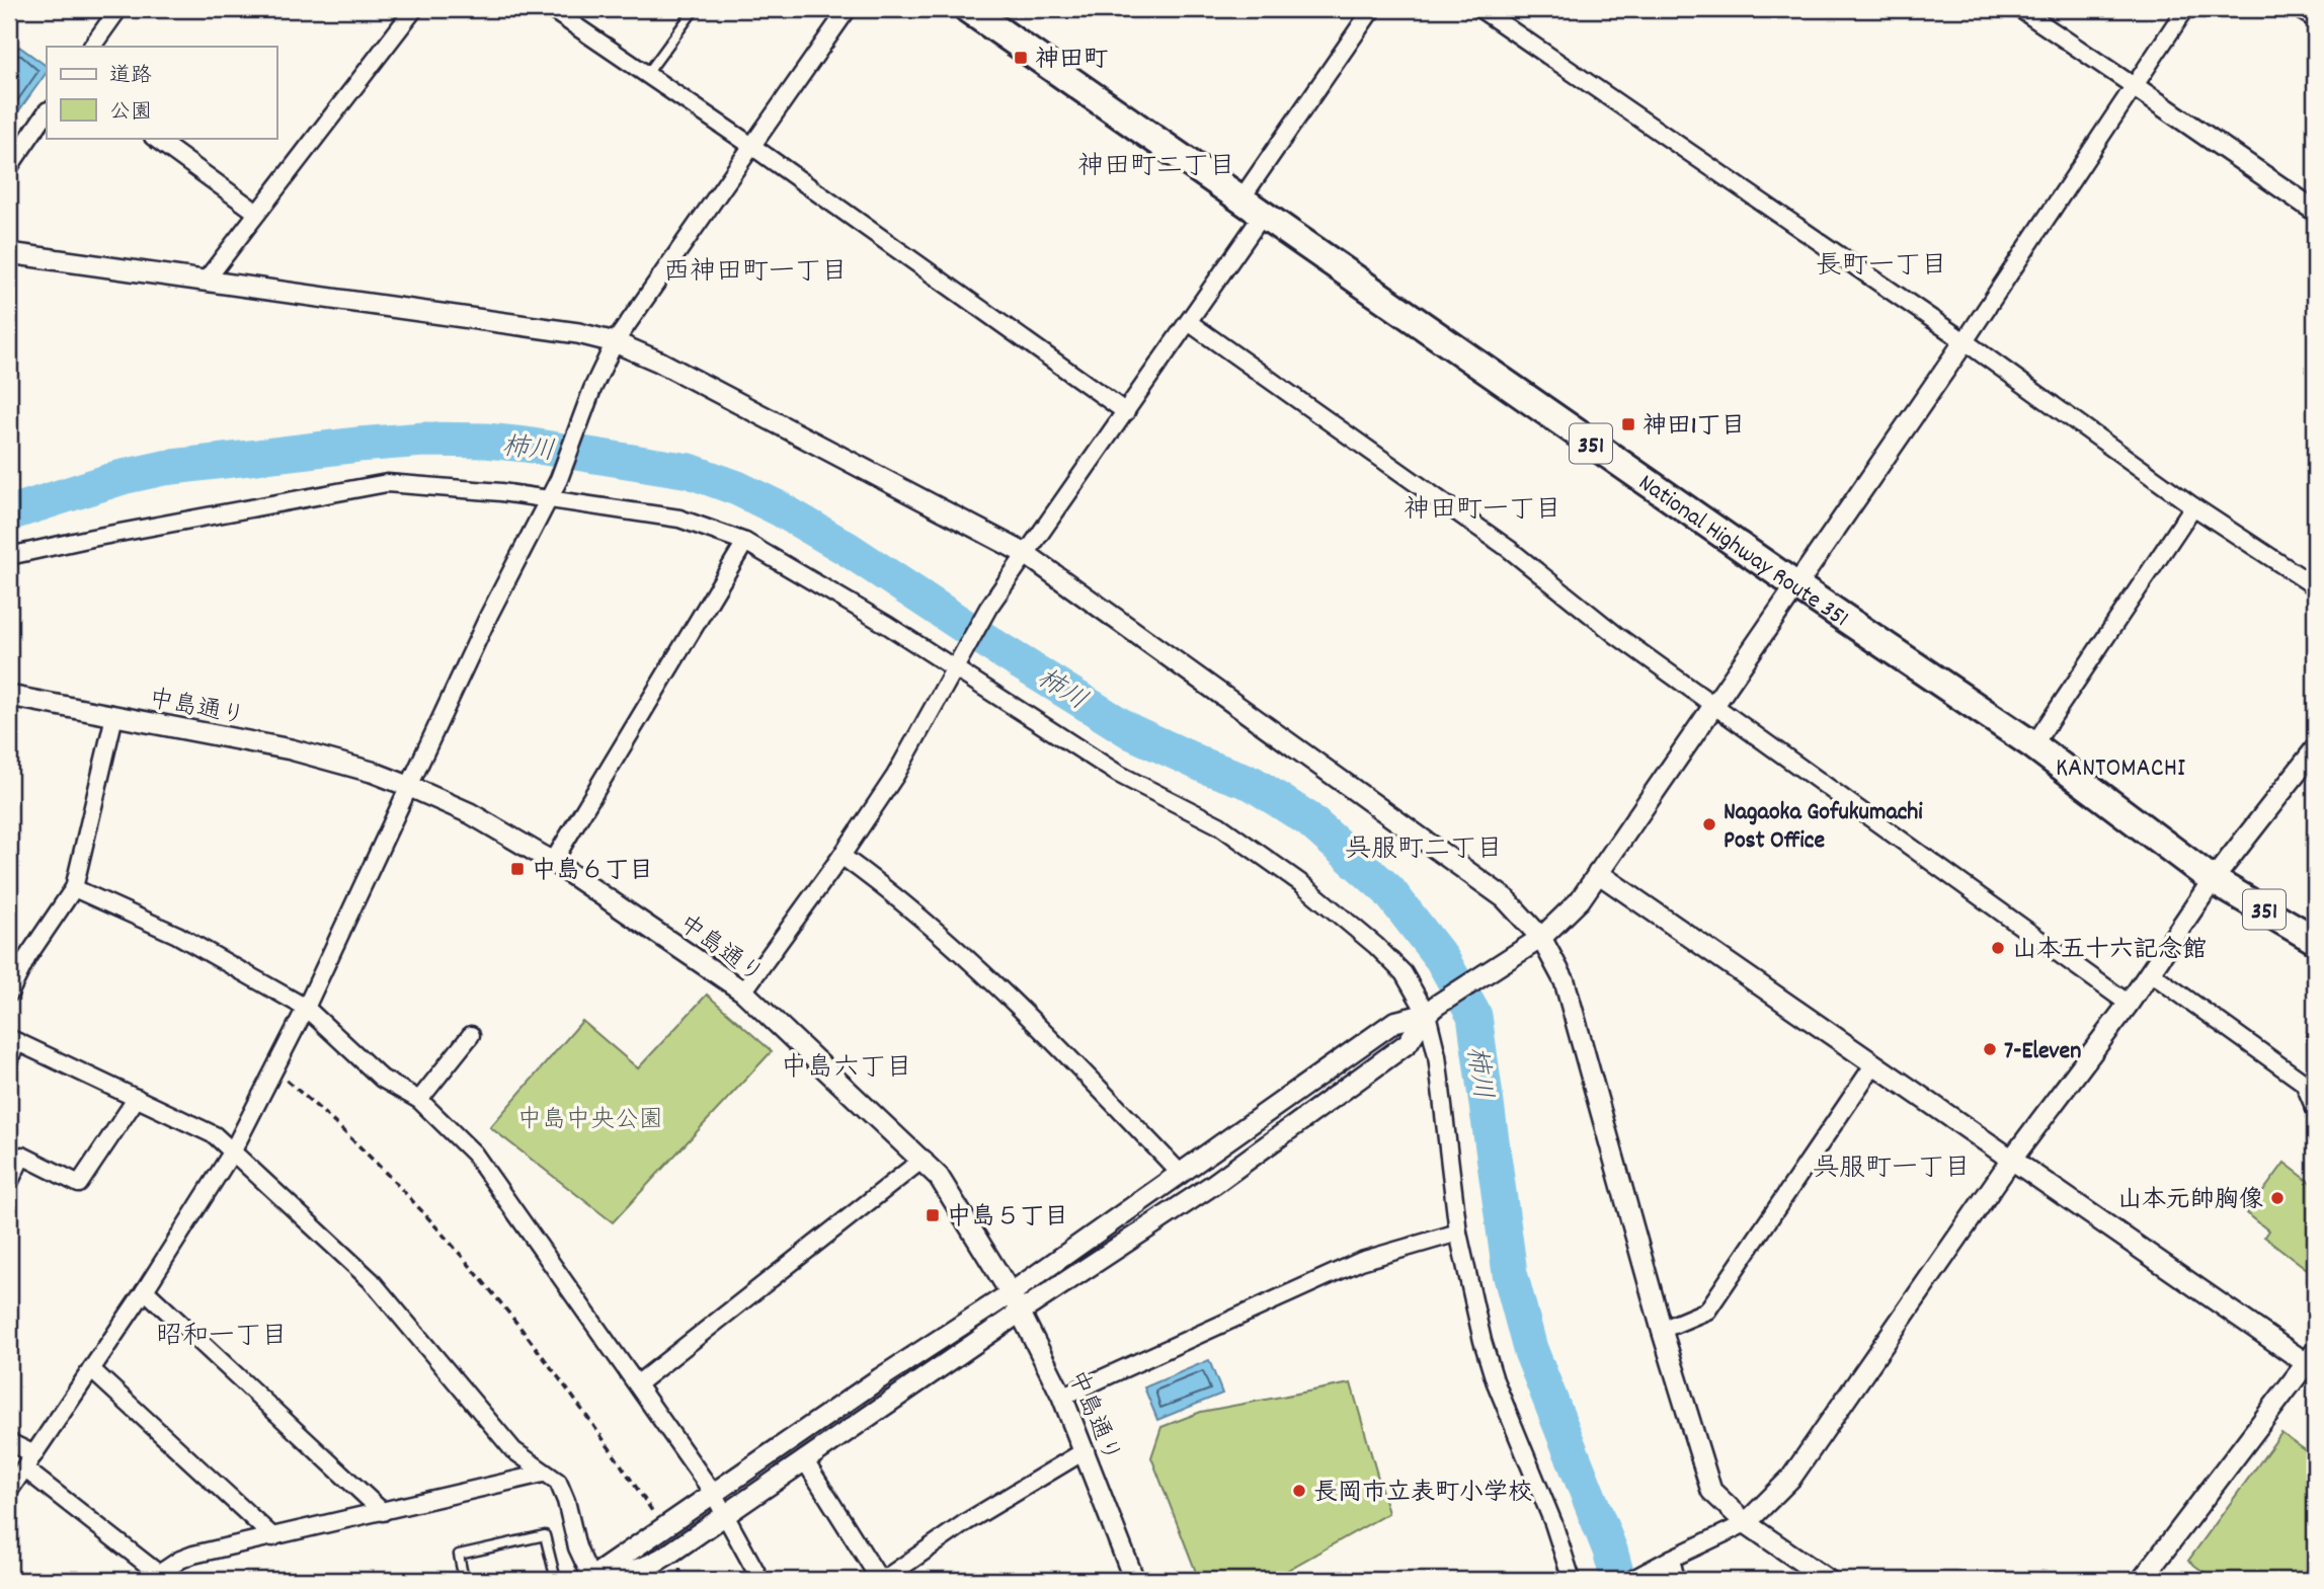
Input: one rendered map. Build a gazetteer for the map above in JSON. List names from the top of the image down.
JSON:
{
  "streets": {
    "highway": ["351", "National Highway Route 351"],
    "street": ["中島通り"]
  },
  "districts": [
    "神田町二丁目",
    "長町一丁目",
    "西神田町一丁目",
    "神田町一丁目",
    "KANTOMACHI",
    "呉服町二丁目",
    "中島六丁目",
    "呉服町一丁目",
    "昭和一丁目"
  ],
  "water": ["柿川"],
  "parks": ["中島中央公園"],
  "places": {
    "transit": [
      "神田町",
      "神田1丁目",
      "中島６丁目",
      "中島５丁目"
    ],
    "other": [
      "Nagaoka Gofukumachi Post Office",
      "山本五十六記念館",
      "7-Eleven",
      "山本元帥胸像",
      "長岡市立表町小学校"
    ]
  },
  "legend": ["道路", "公園"]
}
